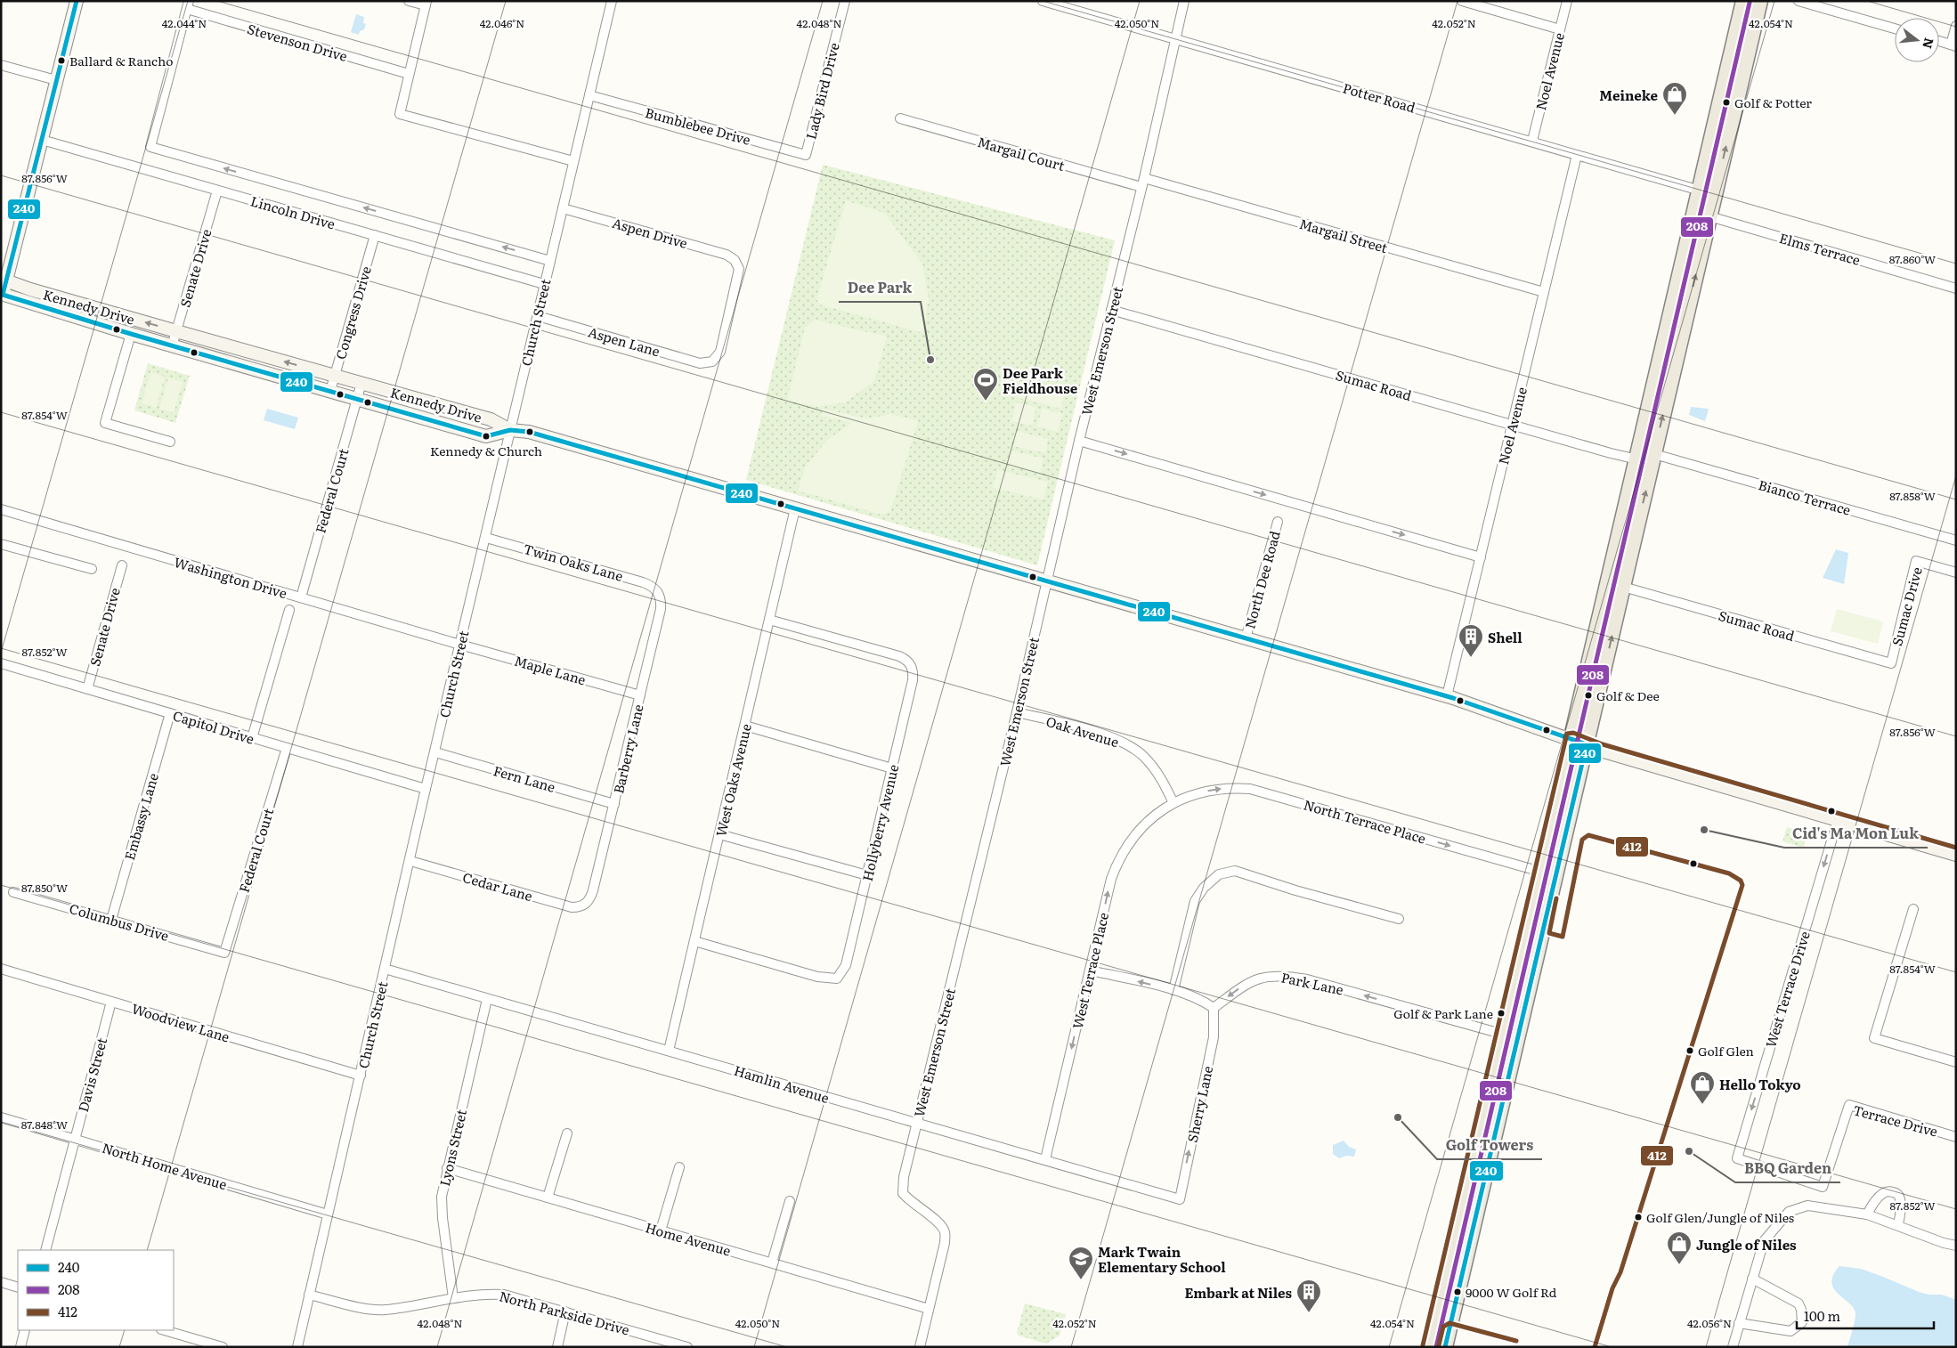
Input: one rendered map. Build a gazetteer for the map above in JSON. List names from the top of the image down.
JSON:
{
  "streets": {
    "street": [
      "Stevenson Drive",
      "Noel Avenue",
      "Lady Bird Drive",
      "Potter Road",
      "Bumblebee Drive",
      "Margail Court",
      "Lincoln Drive",
      "Aspen Drive",
      "Margail Street",
      "Elms Terrace",
      "Senate Drive",
      "Kennedy Drive",
      "Congress Drive",
      "Church Street",
      "Aspen Lane",
      "West Emerson Street",
      "Sumac Road",
      "Federal Court",
      "Bianco Terrace",
      "Twin Oaks Lane",
      "Washington Drive",
      "North Dee Road",
      "Sumac Drive",
      "Maple Lane",
      "Capitol Drive",
      "Oak Avenue",
      "Barberry Lane",
      "Fern Lane",
      "West Oaks Avenue",
      "Embassy Lane",
      "North Terrace Place",
      "Hollyberry Avenue",
      "Cedar Lane",
      "Columbus Drive",
      "West Terrace Place",
      "Park Lane",
      "West Terrace Drive",
      "Woodview Lane",
      "Davis Street",
      "Hamlin Avenue",
      "Sherry Lane",
      "Terrace Drive",
      "Lyons Street",
      "North Home Avenue",
      "Home Avenue",
      "North Parkside Drive"
    ]
  },
  "crossings": [
    ["Stevenson Drive", "Lincoln Drive"],
    ["Noel Avenue", "Potter Road"],
    ["Noel Avenue", "Margail Street"],
    ["Noel Avenue", "Sumac Road"],
    ["Noel Avenue", "North Dee Road"],
    ["Lady Bird Drive", "Bumblebee Drive"],
    ["Potter Road", "West Emerson Street"],
    ["Bumblebee Drive", "Church Street"],
    ["Margail Court", "Margail Street"],
    ["Margail Court", "West Emerson Street"],
    ["Lincoln Drive", "Senate Drive"],
    ["Lincoln Drive", "Congress Drive"],
    ["Lincoln Drive", "Church Street"],
    ["Aspen Drive", "Church Street"],
    ["Aspen Drive", "Aspen Lane"],
    ["Margail Street", "West Emerson Street"],
    ["Senate Drive", "Kennedy Drive"],
    ["Senate Drive", "Capitol Drive"],
    ["Kennedy Drive", "Congress Drive"],
    ["Kennedy Drive", "Church Street"],
    ["Kennedy Drive", "Federal Court"],
    ["Kennedy Drive", "North Dee Road"],
    ["Church Street", "Aspen Lane"],
    ["Church Street", "Twin Oaks Lane"],
    ["Church Street", "Washington Drive"],
    ["Church Street", "North Dee Road"],
    ["Church Street", "Maple Lane"],
    ["Church Street", "Capitol Drive"],
    ["Church Street", "Fern Lane"],
    ["Church Street", "Cedar Lane"],
    ["Church Street", "Woodview Lane"],
    ["Church Street", "Hamlin Avenue"],
    ["Church Street", "North Home Avenue"],
    ["Church Street", "North Parkside Drive"],
    ["West Emerson Street", "Sumac Road"],
    ["West Emerson Street", "North Dee Road"],
    ["West Emerson Street", "Oak Avenue"],
    ["West Emerson Street", "Hamlin Avenue"],
    ["West Emerson Street", "Home Avenue"],
    ["Sumac Road", "Bianco Terrace"],
    ["Sumac Road", "Sumac Drive"],
    ["Federal Court", "Washington Drive"],
    ["Federal Court", "Capitol Drive"],
    ["Federal Court", "Columbus Drive"],
    ["Twin Oaks Lane", "Barberry Lane"],
    ["Washington Drive", "Maple Lane"],
    ["North Dee Road", "West Oaks Avenue"],
    ["North Dee Road", "West Terrace Drive"],
    ["Maple Lane", "Barberry Lane"],
    ["Capitol Drive", "Embassy Lane"],
    ["Oak Avenue", "North Terrace Place"],
    ["Oak Avenue", "West Terrace Place"],
    ["Barberry Lane", "Fern Lane"],
    ["Barberry Lane", "Cedar Lane"],
    ["West Oaks Avenue", "Hollyberry Avenue"],
    ["West Oaks Avenue", "Hamlin Avenue"],
    ["Embassy Lane", "Columbus Drive"],
    ["North Terrace Place", "West Terrace Place"],
    ["West Terrace Place", "Hamlin Avenue"],
    ["Park Lane", "Sherry Lane"],
    ["West Terrace Drive", "Terrace Drive"],
    ["Woodview Lane", "Davis Street"],
    ["Davis Street", "North Home Avenue"],
    ["Hamlin Avenue", "Sherry Lane"],
    ["Hamlin Avenue", "Lyons Street"],
    ["Lyons Street", "Home Avenue"],
    ["Lyons Street", "North Parkside Drive"]
  ],
  "one_way": [
    "North Terrace Place",
    "Park Lane",
    "West Terrace Drive",
    "Sherry Lane"
  ],
  "places": {
    "other": [
      "Ballard & Rancho",
      "Golf & Potter",
      "Dee Park",
      "Kennedy & Church",
      "Golf & Dee",
      "Cid's Ma Mon Luk",
      "Golf & Park Lane",
      "Golf Glen",
      "Golf Towers",
      "BBQ Garden",
      "Golf Glen/Jungle of Niles",
      "9000 W Golf Rd"
    ],
    "shop": ["Meineke", "Hello Tokyo", "Jungle of Niles"],
    "sports": ["Dee Park Fieldhouse"],
    "building": ["Shell", "Embark at Niles"],
    "school or university": ["Mark Twain Elementary School"]
  },
  "lines": ["transit line 240", "transit line 208", "transit line 412"],
  "legend": ["240", "208", "412"],
  "scale_bar": "100 m",
  "north": "right",
  "coordinates": [
    "42.044°N",
    "42.046°N",
    "42.048°N",
    "42.050°N",
    "42.052°N",
    "42.054°N",
    "87.856°W",
    "87.860°W",
    "87.854°W",
    "87.858°W",
    "87.852°W",
    "87.850°W",
    "87.848°W",
    "42.056°N"
  ]
}
